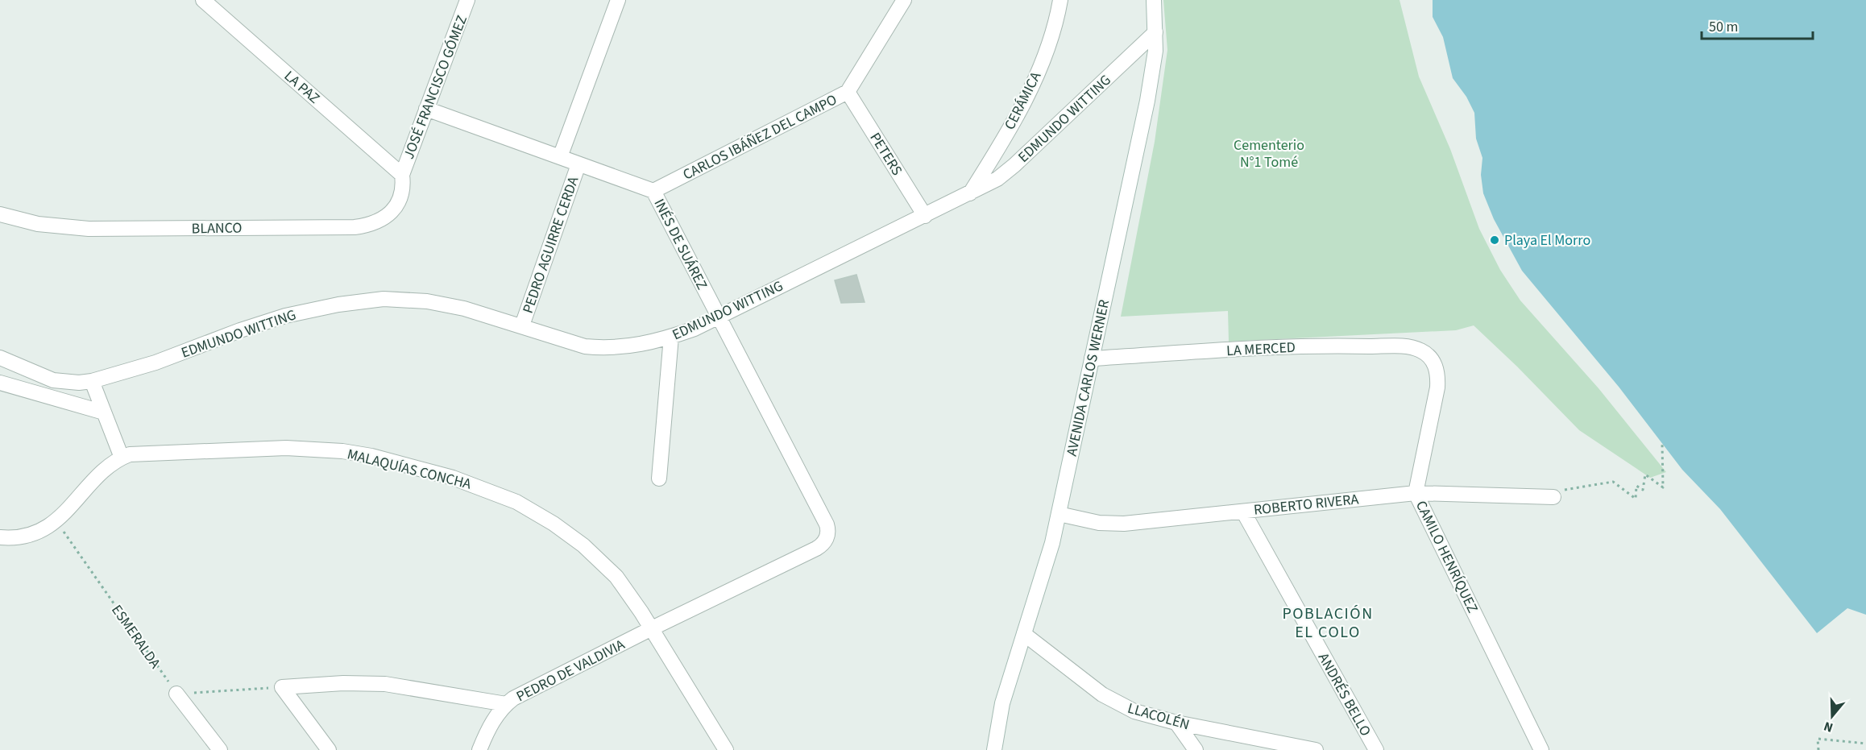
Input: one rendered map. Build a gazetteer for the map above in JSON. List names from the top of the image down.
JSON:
{
  "streets": {
    "street": [
      "LA PAZ",
      "JOSÉ FRANCISCO GÓMEZ",
      "CERÁMICA",
      "EDMUNDO WITTING",
      "CARLOS IBÁÑEZ DEL CAMPO",
      "PETERS",
      "BLANCO",
      "INÉS DE SUÁREZ",
      "PEDRO AGUIRRE CERDA",
      "LA MERCED",
      "AVENIDA CARLOS WERNER",
      "MALAQUÍAS CONCHA",
      "ROBERTO RIVERA",
      "CAMILO HENRÍQUEZ",
      "PEDRO DE VALDIVIA",
      "ANDRÉS BELLO",
      "LLACOLÉN"
    ],
    "path": ["ESMERALDA"]
  },
  "crossings": [
    ["LA PAZ", "JOSÉ FRANCISCO GÓMEZ"],
    ["LA PAZ", "BLANCO"],
    ["JOSÉ FRANCISCO GÓMEZ", "BLANCO"],
    ["JOSÉ FRANCISCO GÓMEZ", "INÉS DE SUÁREZ"],
    ["CERÁMICA", "EDMUNDO WITTING"],
    ["EDMUNDO WITTING", "PETERS"],
    ["EDMUNDO WITTING", "INÉS DE SUÁREZ"],
    ["EDMUNDO WITTING", "PEDRO AGUIRRE CERDA"],
    ["EDMUNDO WITTING", "AVENIDA CARLOS WERNER"],
    ["CARLOS IBÁÑEZ DEL CAMPO", "PETERS"],
    ["CARLOS IBÁÑEZ DEL CAMPO", "INÉS DE SUÁREZ"],
    ["INÉS DE SUÁREZ", "PEDRO AGUIRRE CERDA"],
    ["INÉS DE SUÁREZ", "PEDRO DE VALDIVIA"],
    ["LA MERCED", "AVENIDA CARLOS WERNER"],
    ["LA MERCED", "CAMILO HENRÍQUEZ"],
    ["AVENIDA CARLOS WERNER", "ROBERTO RIVERA"],
    ["AVENIDA CARLOS WERNER", "LLACOLÉN"],
    ["MALAQUÍAS CONCHA", "ESMERALDA"],
    ["MALAQUÍAS CONCHA", "PEDRO DE VALDIVIA"],
    ["ROBERTO RIVERA", "CAMILO HENRÍQUEZ"],
    ["ROBERTO RIVERA", "ANDRÉS BELLO"]
  ],
  "districts": ["POBLACIÓN EL COLO"],
  "parks": ["Cementerio N°1 Tomé"],
  "places": ["Playa El Morro"],
  "scale_bar": "50 m",
  "north": "bottom"
}
